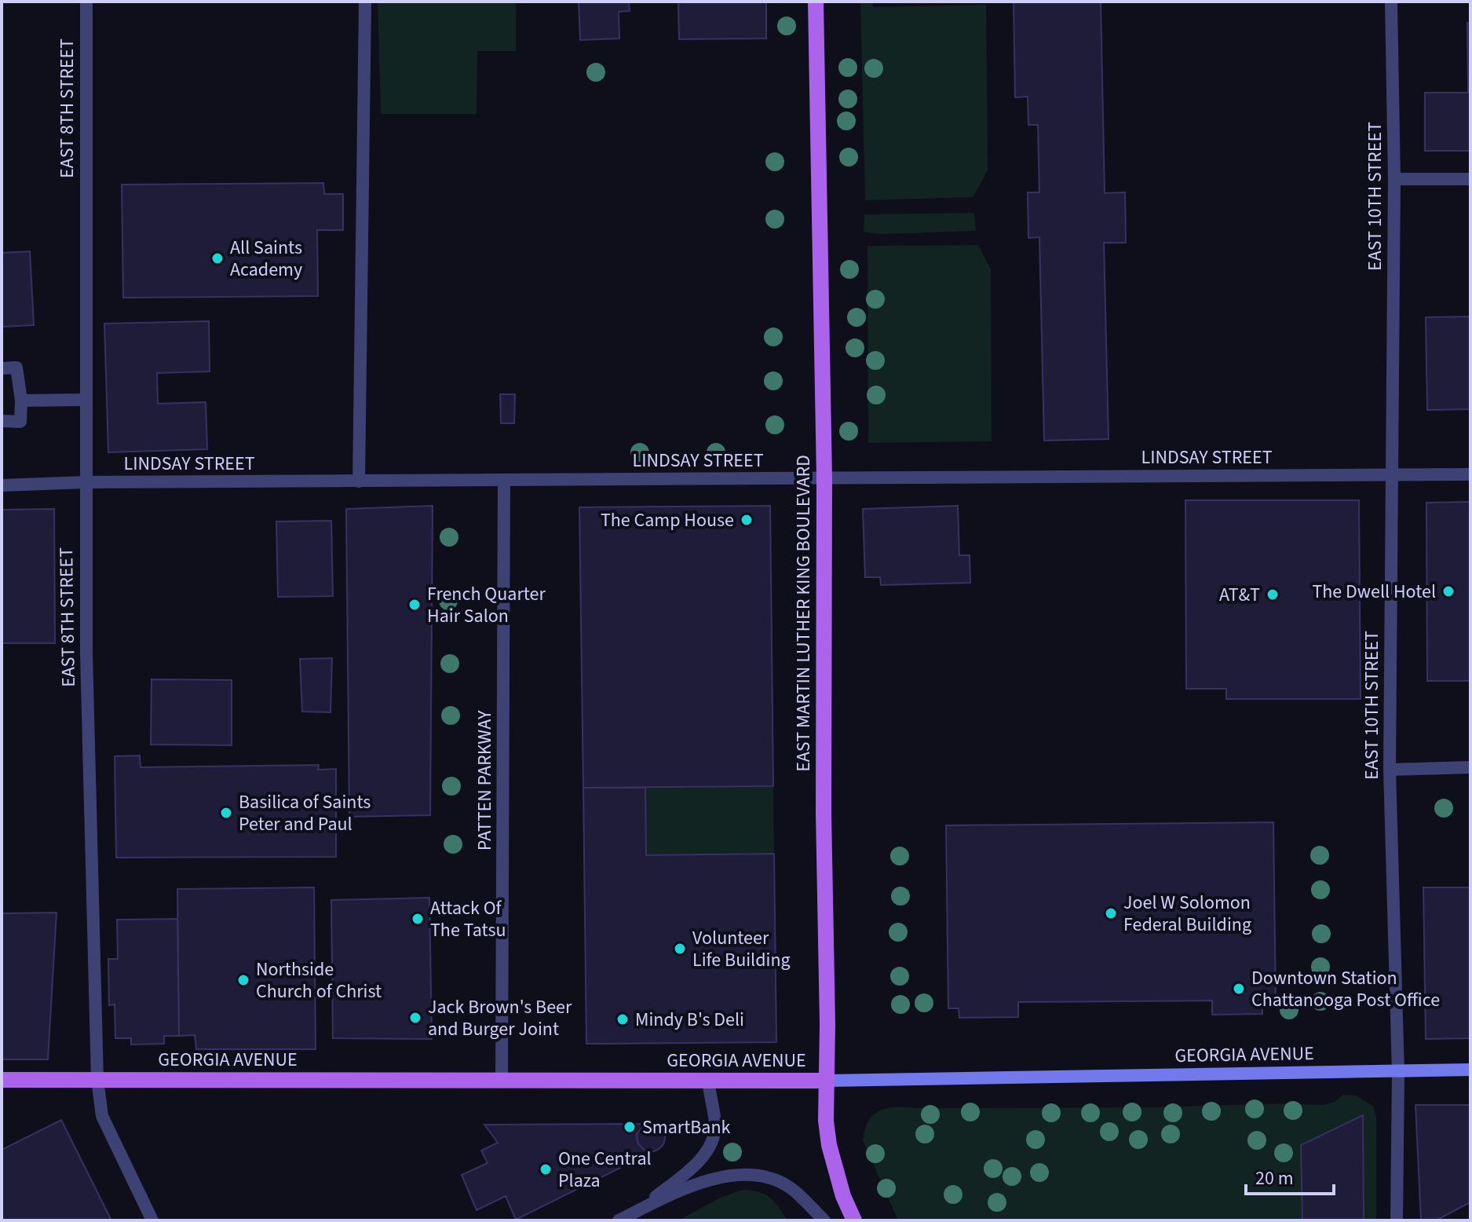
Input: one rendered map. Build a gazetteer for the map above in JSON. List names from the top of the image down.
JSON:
{
  "streets": {
    "main road": ["EAST MARTIN LUTHER KING BOULEVARD", "GEORGIA AVENUE"],
    "street": [
      "EAST 8TH STREET",
      "EAST 10TH STREET",
      "LINDSAY STREET",
      "PATTEN PARKWAY"
    ]
  },
  "crossings": [
    ["EAST 8TH STREET", "LINDSAY STREET"],
    ["EAST 8TH STREET", "GEORGIA AVENUE"],
    ["EAST 10TH STREET", "LINDSAY STREET"],
    ["EAST 10TH STREET", "GEORGIA AVENUE"],
    ["LINDSAY STREET", "EAST MARTIN LUTHER KING BOULEVARD"],
    ["LINDSAY STREET", "PATTEN PARKWAY"],
    ["EAST MARTIN LUTHER KING BOULEVARD", "GEORGIA AVENUE"],
    ["PATTEN PARKWAY", "GEORGIA AVENUE"]
  ],
  "places": [
    "All Saints Academy",
    "The Camp House",
    "The Dwell Hotel",
    "AT&T",
    "French Quarter Hair Salon",
    "Basilica of Saints Peter and Paul",
    "Joel W Solomon Federal Building",
    "Attack Of The Tatsu",
    "Volunteer Life Building",
    "Northside Church of Christ",
    "Downtown Station Chattanooga Post Office",
    "Jack Brown's Beer and Burger Joint",
    "Mindy B's Deli",
    "SmartBank",
    "One Central Plaza"
  ],
  "scale_bar": "20 m"
}
